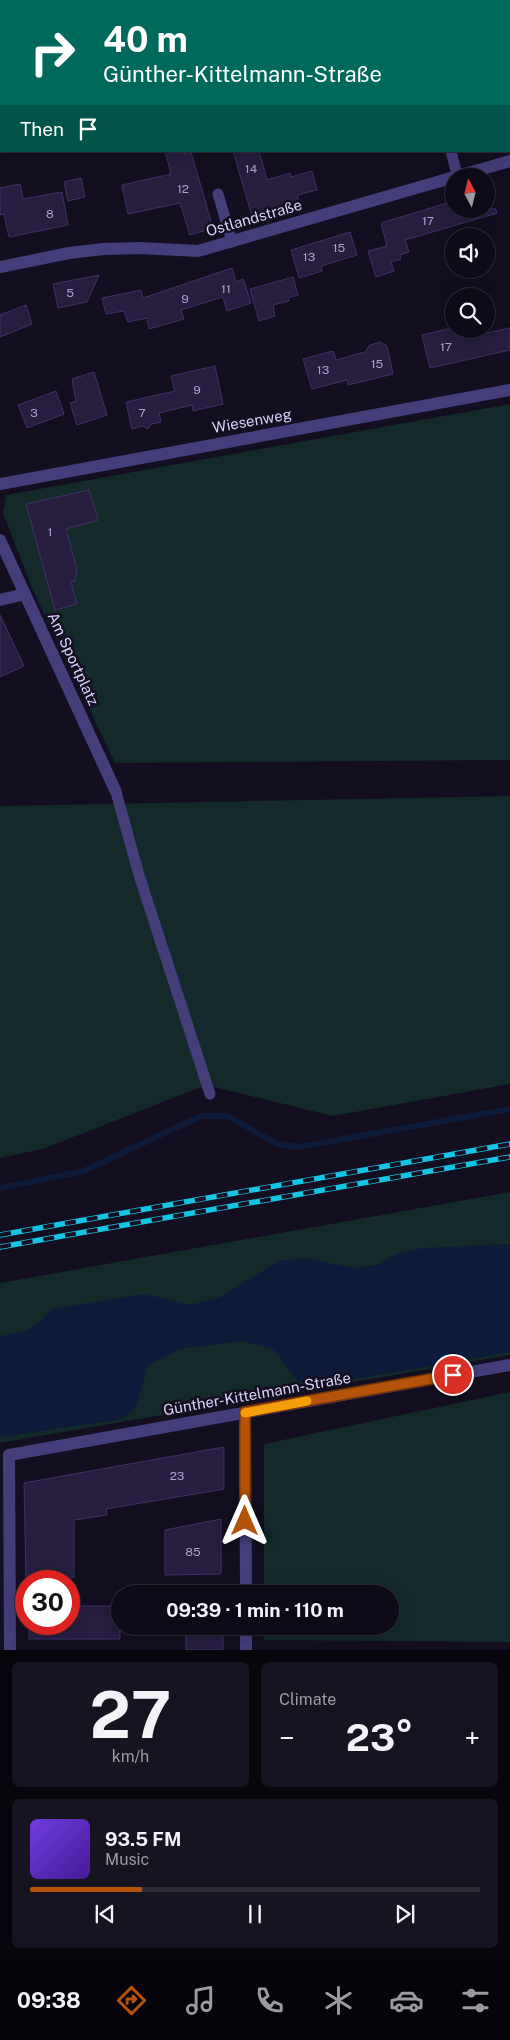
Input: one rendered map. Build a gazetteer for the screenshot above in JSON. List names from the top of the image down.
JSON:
{
  "streets": {
    "street": [
      "Ostlandstraße",
      "Wiesenweg",
      "Am Sportplatz",
      "Günther-Kittelmann-Straße"
    ]
  },
  "house_numbers": [
    "14",
    "12",
    "8",
    "17",
    "15",
    "13",
    "11",
    "5",
    "9",
    "17",
    "15",
    "13",
    "9",
    "3",
    "7",
    "1",
    "23",
    "85"
  ],
  "north": "top",
  "page": {
    "turn": ["40 m", "Günther-Kittelmann-Straße"],
    "then": "Then",
    "limit": "30",
    "trip": "09:39 · 1 min · 110 m",
    "tile": [
      ["27", "km/h"],
      "Climate"
    ],
    "heat": ["−", "23°", "+"],
    "song": ["93.5 FM", "Music"],
    "tabs": "09:38"
  }
}
